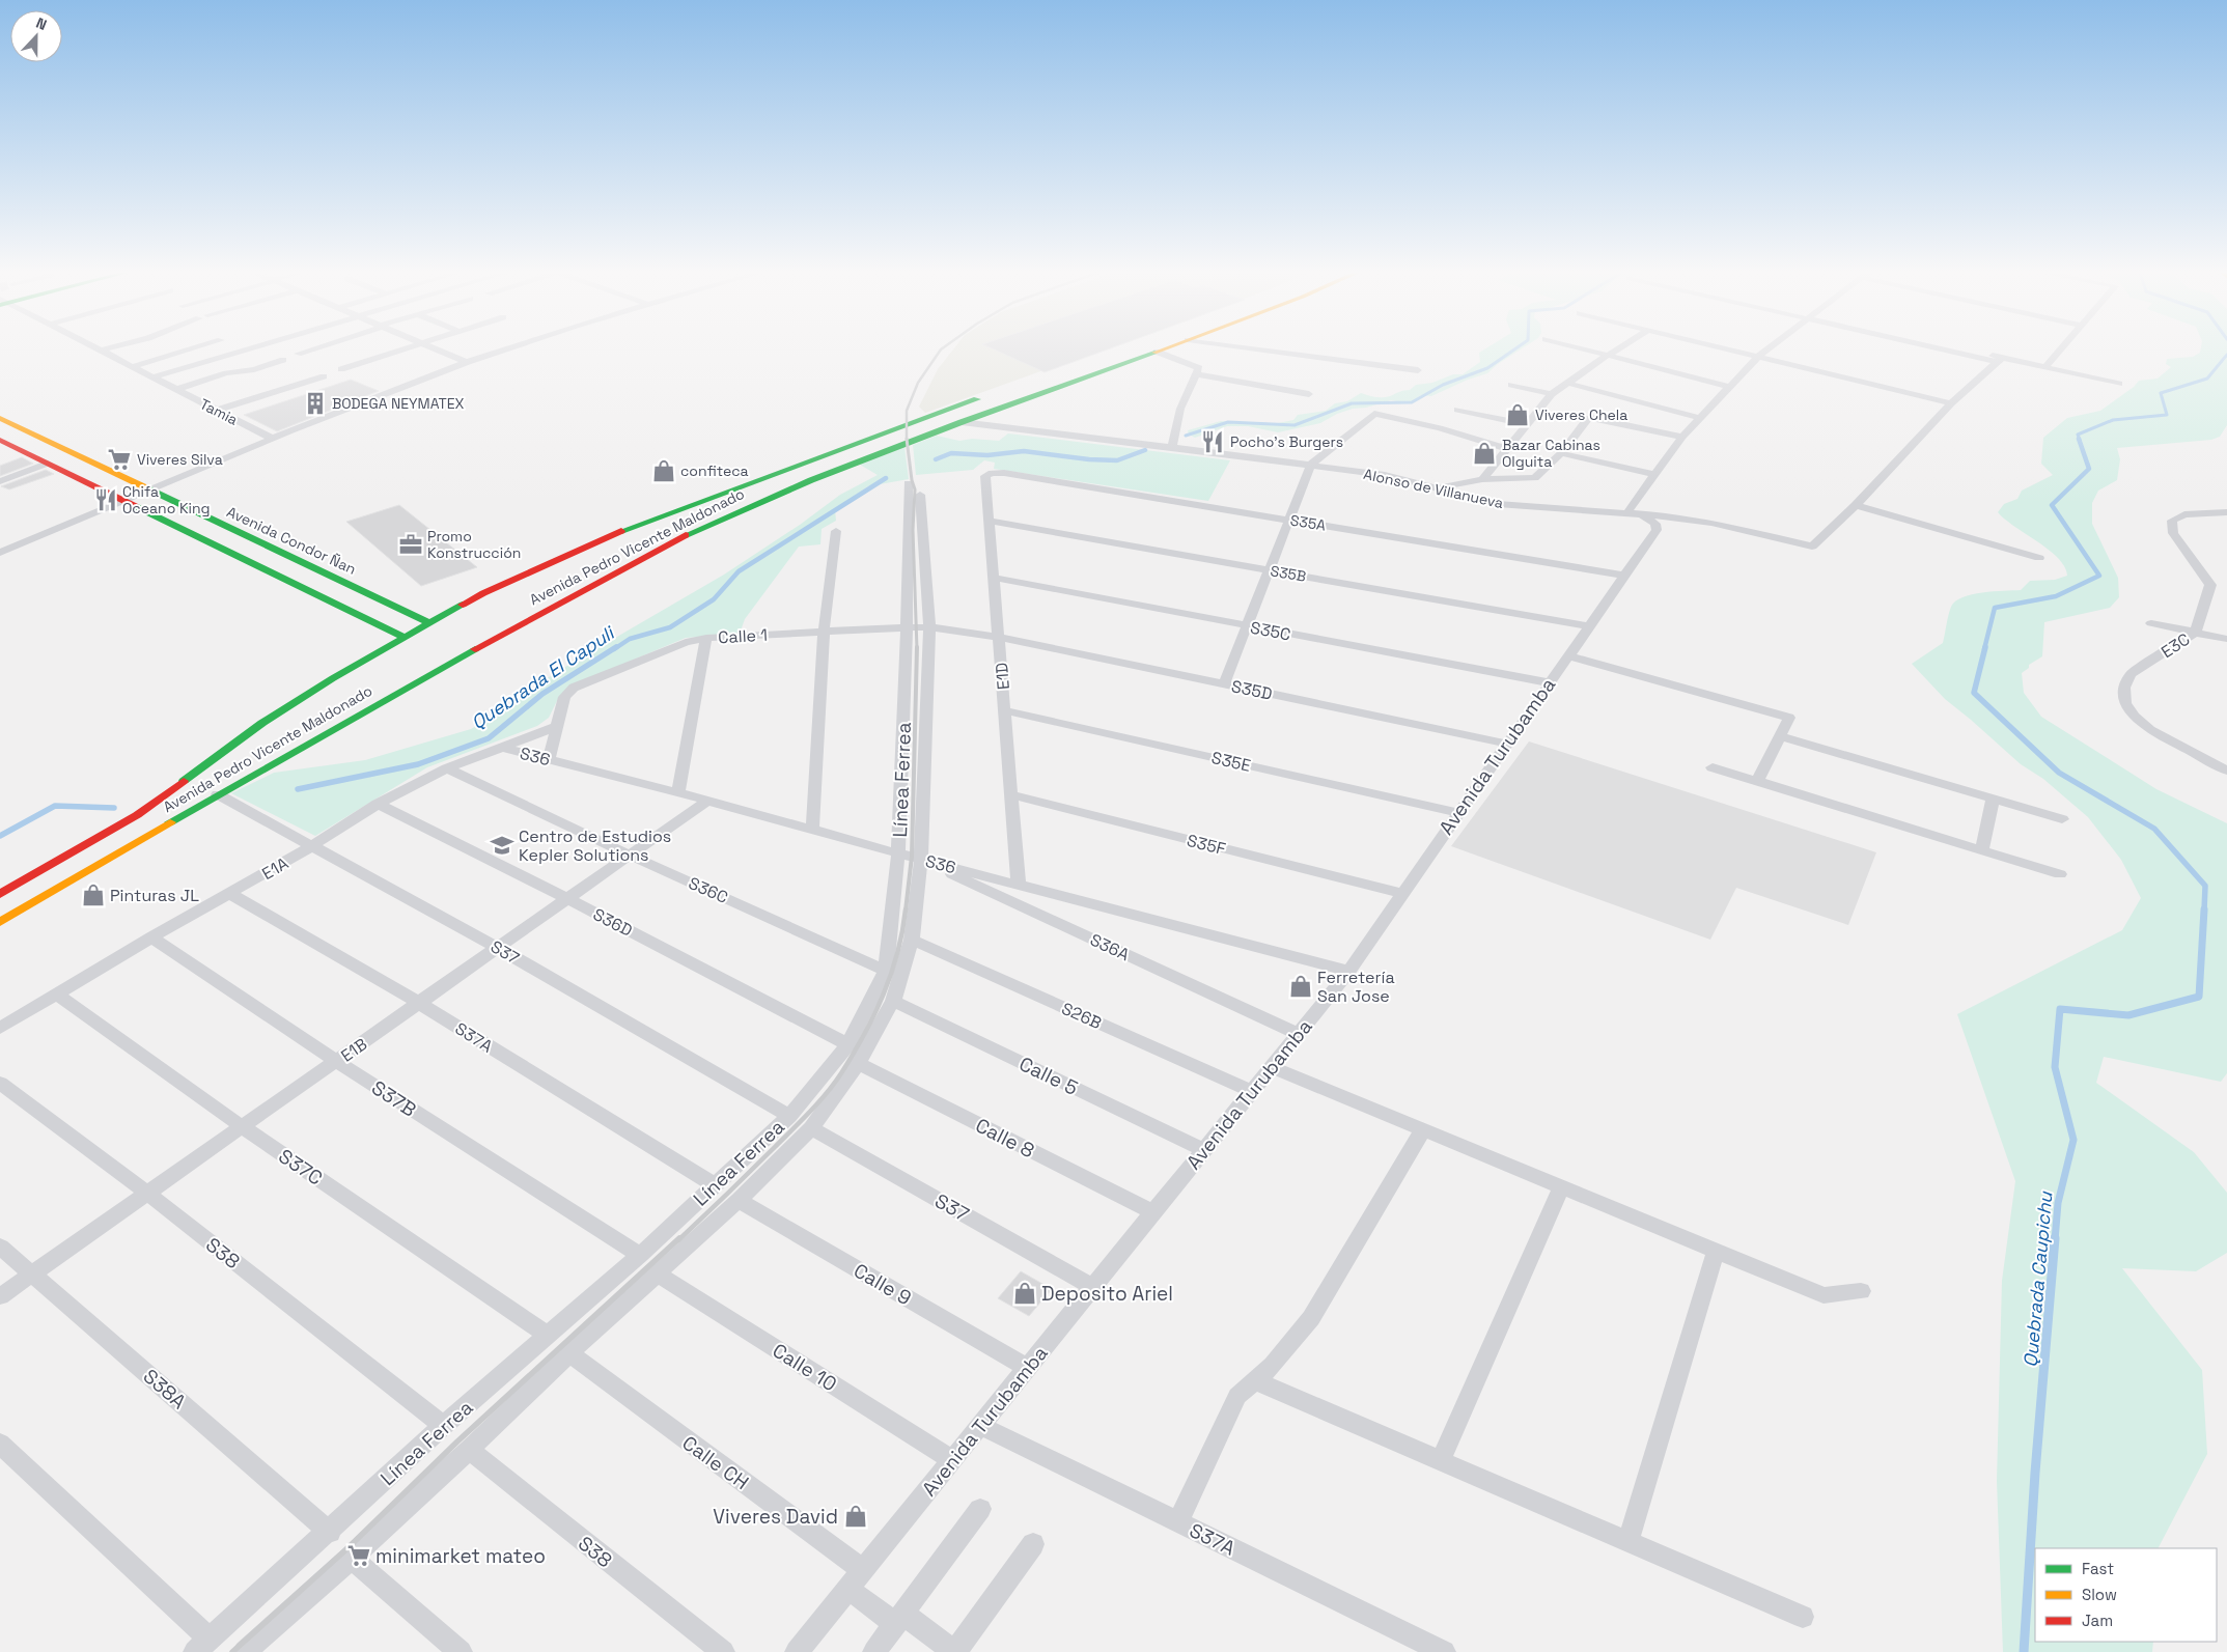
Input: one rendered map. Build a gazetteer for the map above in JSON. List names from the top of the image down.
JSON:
{
  "streets": {
    "main road": ["Avenida Condor Ñan", "Avenida Pedro Vicente Maldonado"],
    "street": [
      "Tamia",
      "Alonso de Villanueva",
      "S35A",
      "S35B",
      "S35C",
      "Calle 1",
      "E3C",
      "E1D",
      "S35D",
      "S36",
      "Avenida Turubamba",
      "S35E",
      "Línea Ferrea",
      "S35F",
      "E1A",
      "S36C",
      "S36D",
      "S36A",
      "S37",
      "S26B",
      "S37A",
      "E1B",
      "Calle 5",
      "S37B",
      "Calle 8",
      "S37C",
      "S38",
      "Calle 9",
      "Calle 10",
      "S38A",
      "Calle CH"
    ]
  },
  "crossings": [
    ["Alonso de Villanueva", "Avenida Pedro Vicente Maldonado"],
    ["Alonso de Villanueva", "Avenida Turubamba"],
    ["S35A", "E1D"],
    ["S35A", "Avenida Turubamba"],
    ["Avenida Condor Ñan", "Avenida Pedro Vicente Maldonado"],
    ["Avenida Pedro Vicente Maldonado", "S37"],
    ["S35B", "E1D"],
    ["S35B", "Avenida Turubamba"],
    ["S35C", "E1D"],
    ["S35C", "Avenida Turubamba"],
    ["Calle 1", "E1D"],
    ["Calle 1", "S35D"],
    ["Calle 1", "S36"],
    ["Calle 1", "Línea Ferrea"],
    ["Calle 1", "E1A"],
    ["E1D", "S35D"],
    ["E1D", "S36"],
    ["E1D", "S35E"],
    ["E1D", "S35F"],
    ["S35D", "Avenida Turubamba"],
    ["S36", "Avenida Turubamba"],
    ["S36", "Línea Ferrea"],
    ["S36", "E1A"],
    ["S36", "S36A"],
    ["S36", "E1B"],
    ["Avenida Turubamba", "S35E"],
    ["Avenida Turubamba", "S35F"],
    ["Avenida Turubamba", "S36A"],
    ["Avenida Turubamba", "S37"],
    ["Avenida Turubamba", "S26B"],
    ["Avenida Turubamba", "S37A"],
    ["Avenida Turubamba", "Calle 5"],
    ["Avenida Turubamba", "Calle 8"],
    ["Avenida Turubamba", "Calle 9"],
    ["Avenida Turubamba", "Calle 10"],
    ["Avenida Turubamba", "Calle CH"],
    ["Línea Ferrea", "S36C"],
    ["Línea Ferrea", "S36D"],
    ["Línea Ferrea", "S36A"],
    ["Línea Ferrea", "S37"],
    ["Línea Ferrea", "S26B"],
    ["Línea Ferrea", "S37A"],
    ["Línea Ferrea", "Calle 5"],
    ["Línea Ferrea", "S37B"],
    ["Línea Ferrea", "Calle 8"],
    ["Línea Ferrea", "S37C"],
    ["Línea Ferrea", "S38"],
    ["Línea Ferrea", "Calle 9"],
    ["Línea Ferrea", "Calle 10"],
    ["Línea Ferrea", "S38A"],
    ["Línea Ferrea", "Calle CH"],
    ["E1A", "S36C"],
    ["E1A", "S36D"],
    ["E1A", "S37"],
    ["E1A", "S37A"],
    ["E1A", "S37B"],
    ["E1A", "S37C"],
    ["S36C", "E1B"],
    ["S36D", "E1B"],
    ["S37", "E1B"],
    ["S37A", "E1B"],
    ["E1B", "S37B"],
    ["E1B", "S37C"],
    ["E1B", "S38"],
    ["E1B", "S38A"]
  ],
  "water": ["Quebrada El Capuli", "Quebrada Caupichu"],
  "places": {
    "building": ["BODEGA NEYMATEX"],
    "shop": [
      "Viveres Chela",
      "Bazar Cabinas Olguita",
      "confiteca",
      "Pinturas JL",
      "Ferretería San Jose",
      "Deposito Ariel",
      "Viveres David"
    ],
    "restaurant": ["Pocho's Burgers", "Chifa Oceano King"],
    "supermarket": ["Viveres Silva", "minimarket mateo"],
    "office": ["Promo Konstrucción"],
    "school or university": ["Centro de Estudios Kepler Solutions"]
  },
  "legend": ["Fast", "Slow", "Jam"],
  "north": "top"
}
